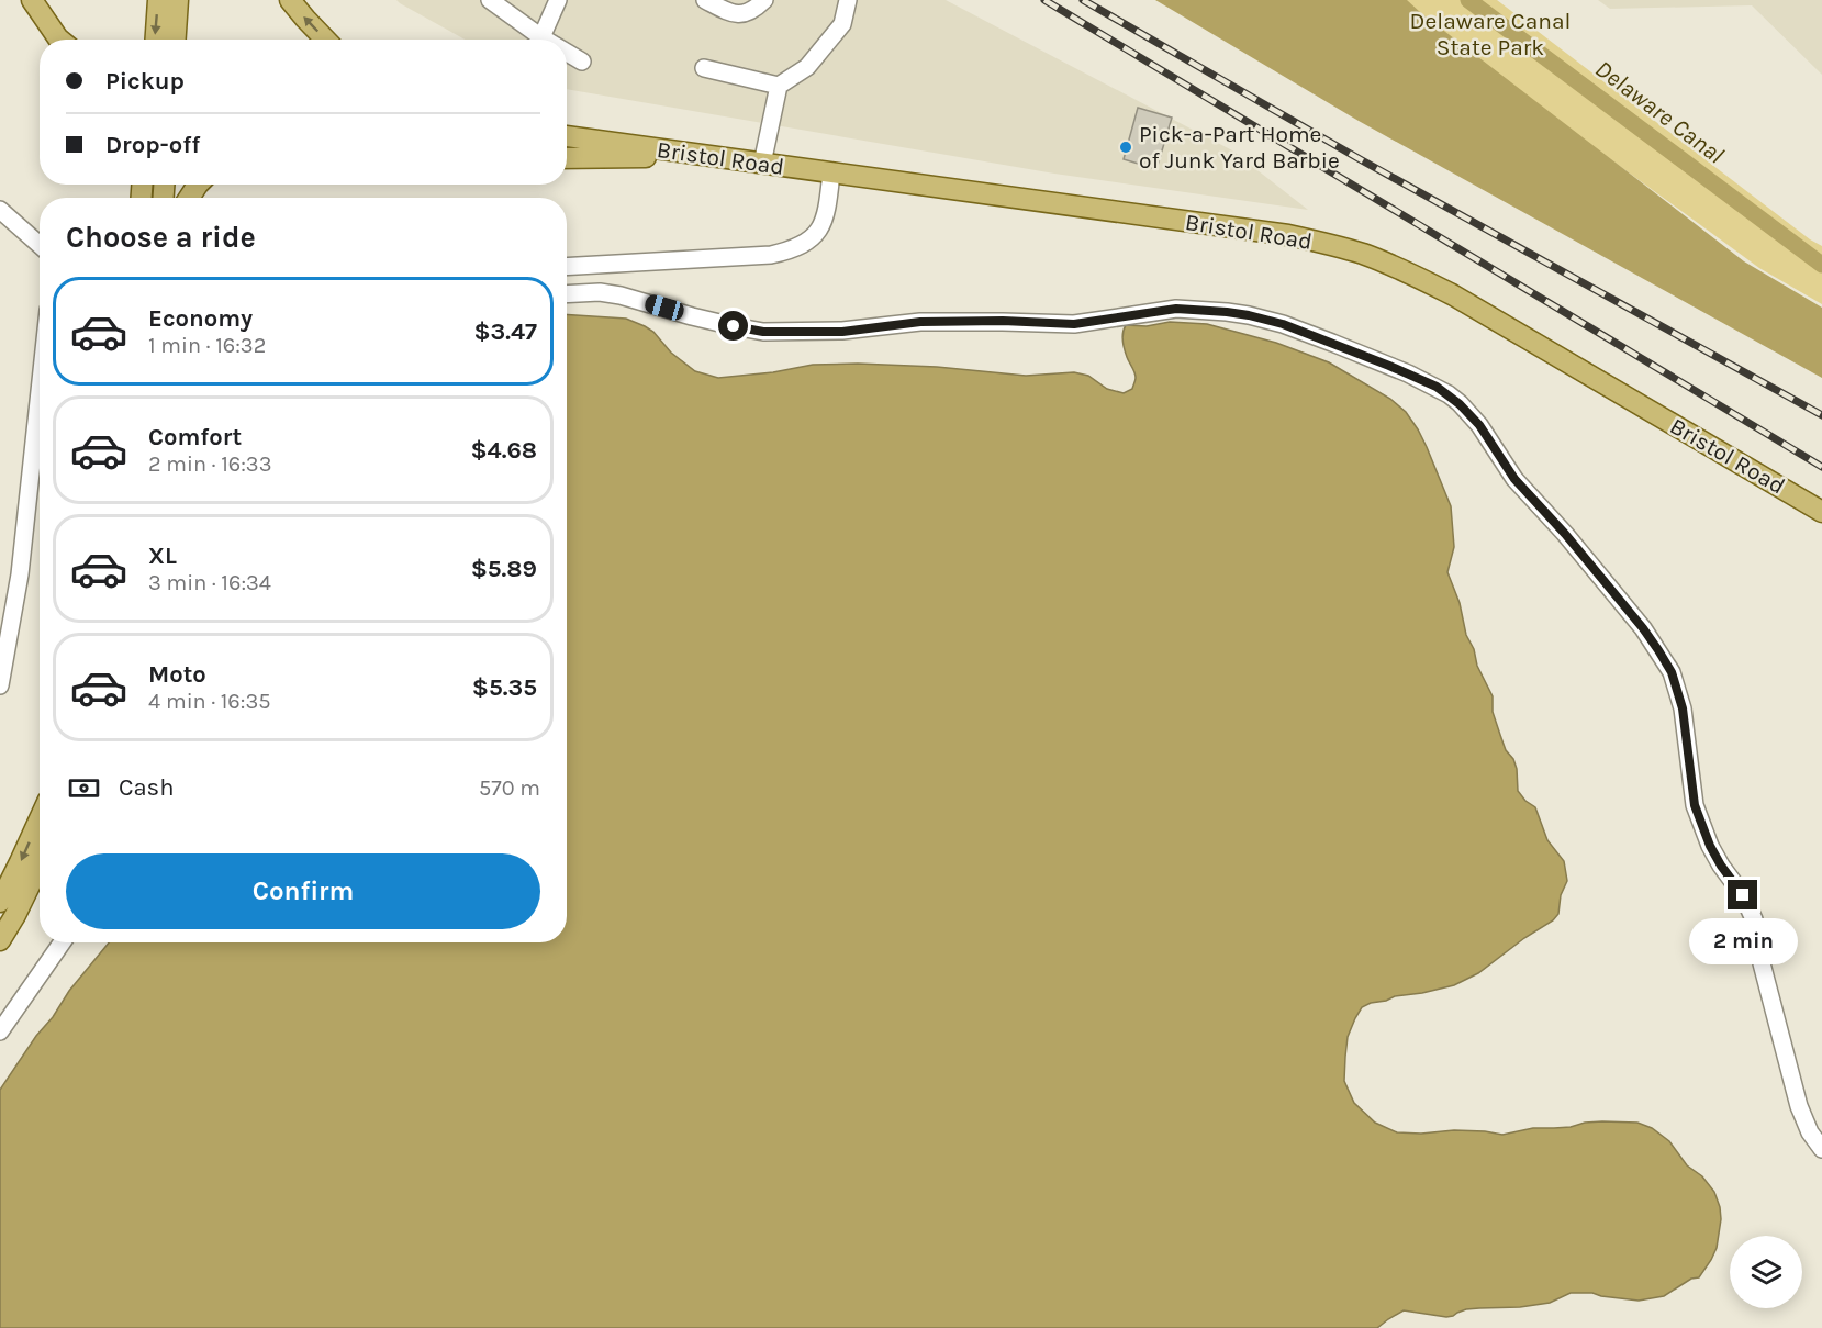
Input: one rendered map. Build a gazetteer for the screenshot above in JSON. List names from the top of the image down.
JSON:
{
  "streets": {
    "main road": ["Bristol Road"]
  },
  "water": ["Delaware Canal"],
  "parks": ["Delaware Canal State Park"],
  "places": ["Pick-a-Part Home of Junk Yard Barbie"],
  "page": {
    "banner": ["Pickup", "Drop-off"],
    "heading": "Choose a ride",
    "list": [
      {
        "name": "Economy",
        "note": "1 min · 16:32",
        "value": "$3.47"
      },
      {
        "name": "Comfort",
        "note": "2 min · 16:33",
        "value": "$4.68"
      },
      {
        "name": "XL",
        "note": "3 min · 16:34",
        "value": "$5.89"
      },
      {
        "name": "Moto",
        "note": "4 min · 16:35",
        "value": "$5.35"
      }
    ],
    "pay": ["Cash", "570 m"],
    "buttons": "Confirm",
    "bubble": "2 min"
  }
}
